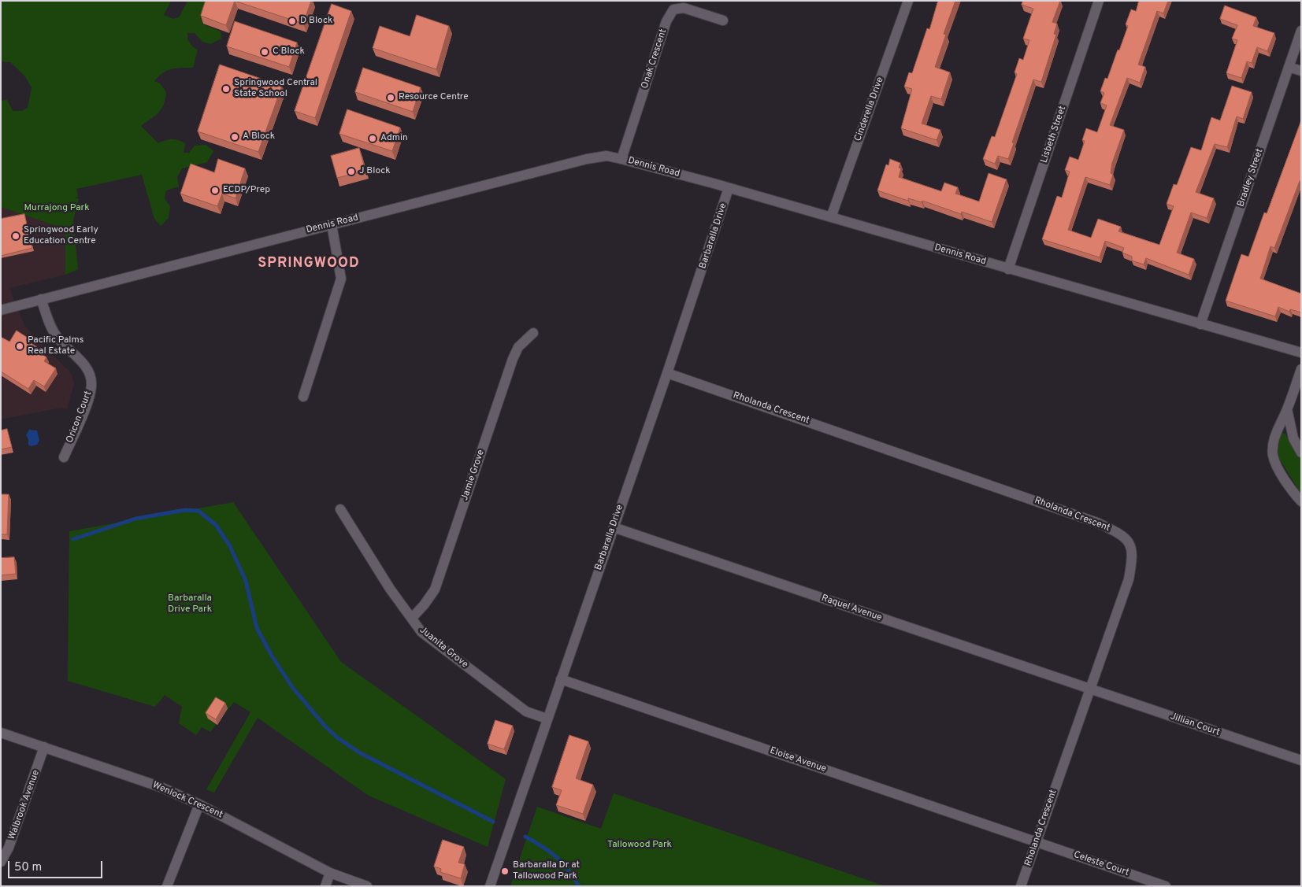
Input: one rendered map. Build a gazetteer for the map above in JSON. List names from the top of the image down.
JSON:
{
  "streets": {
    "street": [
      "Onak Crescent",
      "Cinderella Drive",
      "Lisbeth Street",
      "Dennis Road",
      "Bradley Street",
      "Barbaralla Drive",
      "Rholanda Crescent",
      "Oricon Court",
      "Jamie Grove",
      "Raquel Avenue",
      "Juanita Grove",
      "Jillian Court",
      "Eloise Avenue",
      "Wenlock Crescent",
      "Walbrook Avenue",
      "Celeste Court"
    ]
  },
  "crossings": [
    ["Onak Crescent", "Dennis Road"],
    ["Cinderella Drive", "Dennis Road"],
    ["Lisbeth Street", "Dennis Road"],
    ["Dennis Road", "Bradley Street"],
    ["Dennis Road", "Barbaralla Drive"],
    ["Dennis Road", "Oricon Court"],
    ["Barbaralla Drive", "Rholanda Crescent"],
    ["Barbaralla Drive", "Raquel Avenue"],
    ["Barbaralla Drive", "Juanita Grove"],
    ["Barbaralla Drive", "Eloise Avenue"],
    ["Rholanda Crescent", "Raquel Avenue"],
    ["Rholanda Crescent", "Jillian Court"],
    ["Rholanda Crescent", "Eloise Avenue"],
    ["Rholanda Crescent", "Celeste Court"],
    ["Jamie Grove", "Juanita Grove"],
    ["Raquel Avenue", "Jillian Court"],
    ["Eloise Avenue", "Celeste Court"],
    ["Wenlock Crescent", "Walbrook Avenue"]
  ],
  "districts": ["SPRINGWOOD"],
  "parks": ["Murrajong Park", "Barbaralla Drive Park", "Tallowood Park"],
  "places": [
    "D Block",
    "C Block",
    "Springwood Central State School",
    "Resource Centre",
    "A Block",
    "Admin",
    "J Block",
    "ECDP/Prep",
    "Springwood Early Education Centre",
    "Pacific Palms Real Estate",
    "Barbaralla Dr at Tallowood Park"
  ],
  "scale_bar": "50 m"
}
